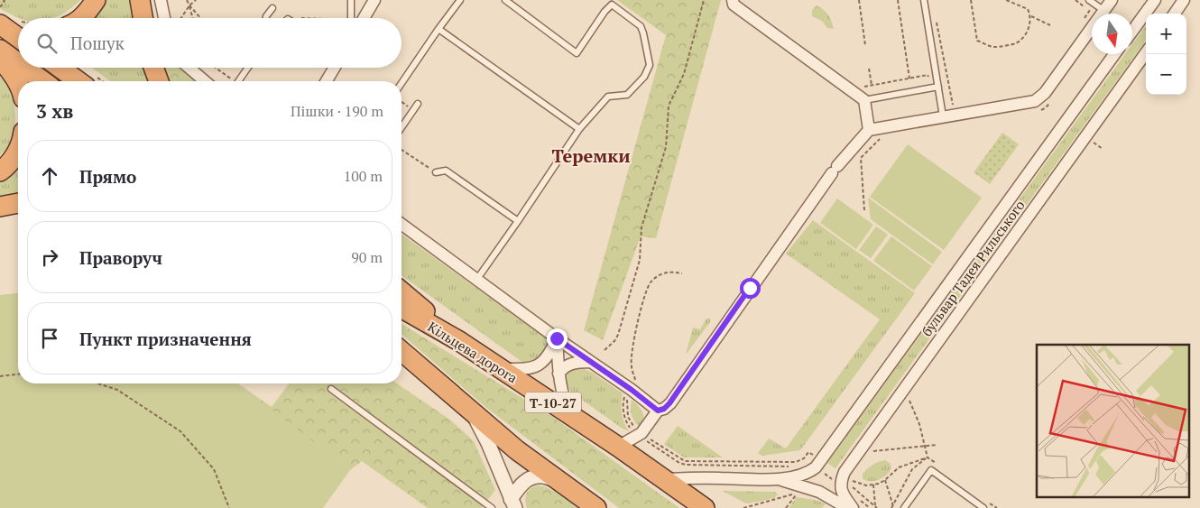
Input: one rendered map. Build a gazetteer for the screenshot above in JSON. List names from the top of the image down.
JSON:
{
  "streets": {
    "highway": ["Кільцева дорога", "Т-10-27"],
    "street": ["бульвар Тадея Рильського"]
  },
  "districts": ["Теремки"],
  "north": "bottom",
  "page": {
    "map_buttons": ["+", "−"],
    "search": "Пошук",
    "heading": ["3 хв", "Пішки · 190 m"],
    "list": [
      ["Прямо", "100 m"],
      ["Праворуч", "90 m"],
      "Пункт призначення"
    ]
  }
}
